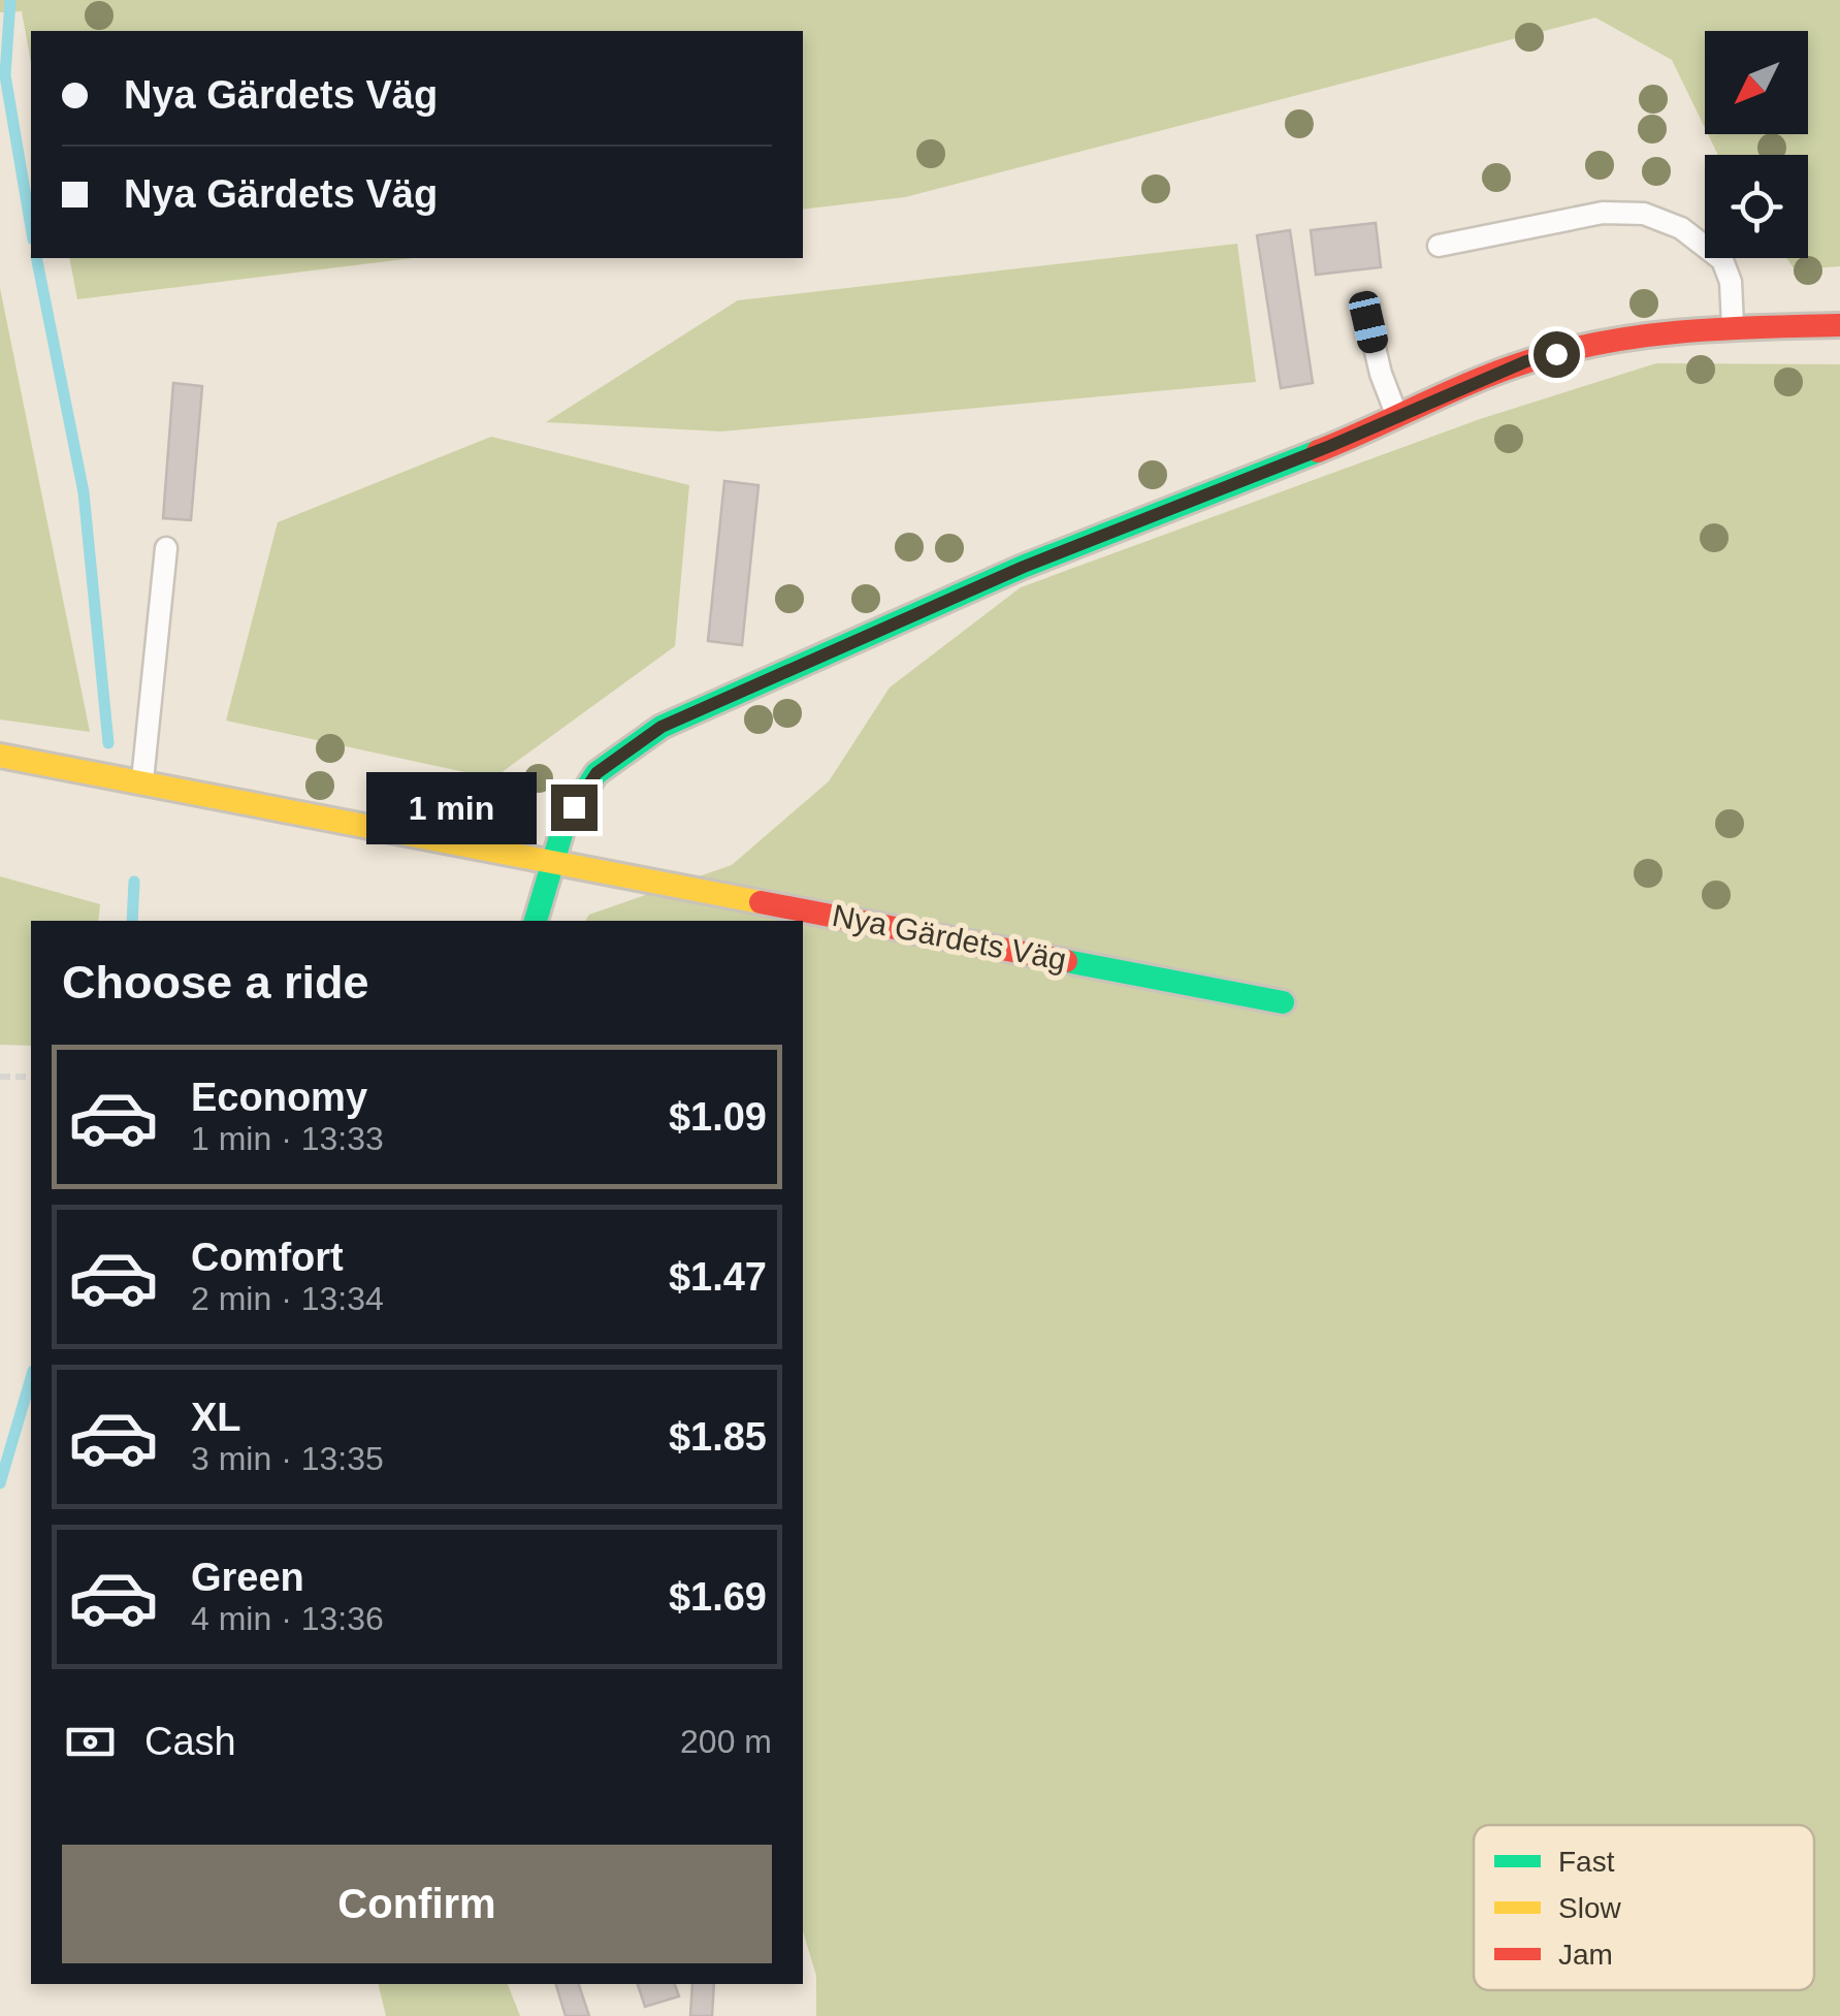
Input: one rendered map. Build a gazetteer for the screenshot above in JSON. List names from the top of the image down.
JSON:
{
  "streets": {
    "street": ["Nya Gärdets Väg"]
  },
  "legend": ["Fast", "Slow", "Jam"],
  "north": "bottom left",
  "page": {
    "banner": ["Nya Gärdets Väg", "Nya Gärdets Väg"],
    "bubble": "1 min",
    "heading": "Choose a ride",
    "list": [
      {
        "name": "Economy",
        "note": "1 min · 13:33",
        "value": "$1.09"
      },
      {
        "name": "Comfort",
        "note": "2 min · 13:34",
        "value": "$1.47"
      },
      {
        "name": "XL",
        "note": "3 min · 13:35",
        "value": "$1.85"
      },
      {
        "name": "Green",
        "note": "4 min · 13:36",
        "value": "$1.69"
      }
    ],
    "pay": ["Cash", "200 m"],
    "buttons": "Confirm"
  }
}
